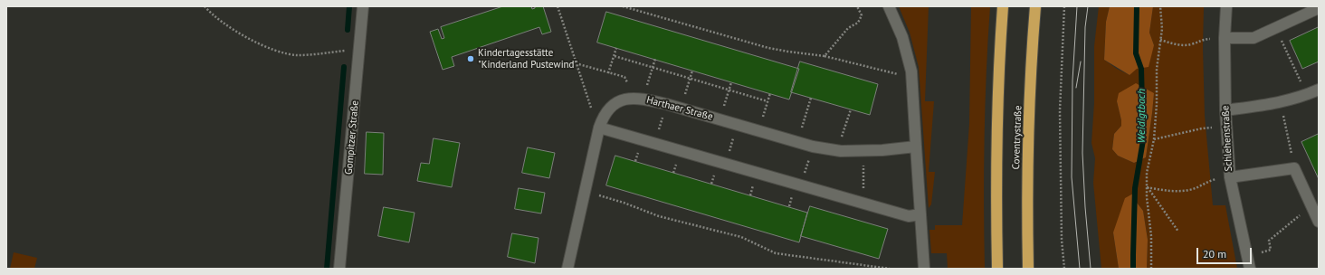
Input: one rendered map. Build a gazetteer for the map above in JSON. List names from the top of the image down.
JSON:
{
  "streets": {
    "highway": ["Coventrystraße"],
    "street": ["Harthaer Straße", "Gompitzer Straße", "Schlehenstraße"]
  },
  "water": ["Weidigtbach"],
  "places": ["Kindertagesstätte \"Kinderland Pustewind\""],
  "scale_bar": "20 m"
}
